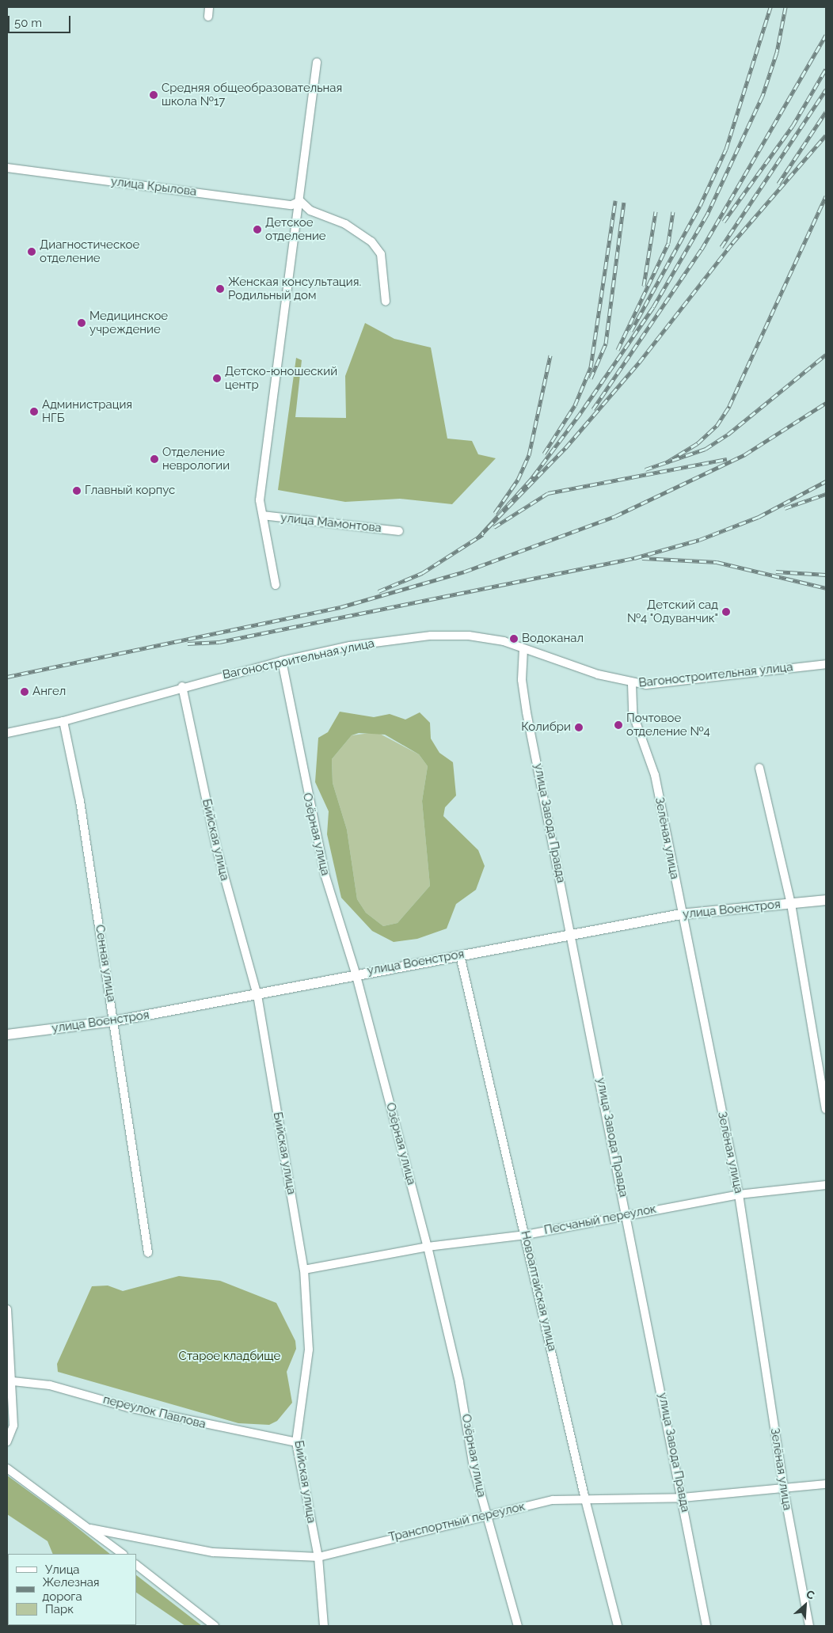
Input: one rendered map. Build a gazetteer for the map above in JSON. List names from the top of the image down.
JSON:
{
  "streets": {
    "street": [
      "улица Крылова",
      "улица Мамонтова",
      "Вагоностроительная улица",
      "улица Завода Правда",
      "Озёрная улица",
      "Зелёная улица",
      "Бийская улица",
      "улица Военстроя",
      "Сенная улица",
      "Песчаный переулок",
      "Новоалтайская улица",
      "переулок Павлова",
      "Транспортный переулок"
    ]
  },
  "crossings": [
    ["Вагоностроительная улица", "улица Завода Правда"],
    ["Вагоностроительная улица", "Озёрная улица"],
    ["Вагоностроительная улица", "Зелёная улица"],
    ["Вагоностроительная улица", "Бийская улица"],
    ["Вагоностроительная улица", "Сенная улица"],
    ["улица Завода Правда", "улица Военстроя"],
    ["улица Завода Правда", "Песчаный переулок"],
    ["улица Завода Правда", "Транспортный переулок"],
    ["Озёрная улица", "улица Военстроя"],
    ["Озёрная улица", "Песчаный переулок"],
    ["Озёрная улица", "Транспортный переулок"],
    ["Зелёная улица", "улица Военстроя"],
    ["Зелёная улица", "Песчаный переулок"],
    ["Зелёная улица", "Транспортный переулок"],
    ["Бийская улица", "улица Военстроя"],
    ["Бийская улица", "Песчаный переулок"],
    ["Бийская улица", "переулок Павлова"],
    ["Бийская улица", "Транспортный переулок"],
    ["улица Военстроя", "Сенная улица"],
    ["улица Военстроя", "Новоалтайская улица"],
    ["Песчаный переулок", "Новоалтайская улица"],
    ["Новоалтайская улица", "Транспортный переулок"]
  ],
  "parks": ["Старое кладбище"],
  "places": [
    "Средняя общеобразовательная школа №17",
    "Детское отделение",
    "Диагностическое отделение",
    "Женская консультация. Родильный дом",
    "Медицинское учреждение",
    "Детско-юношеский центр",
    "Администрация НГБ",
    "Отделение неврологии",
    "Главный корпус",
    "Детский сад №4 \"Одуванчик\"",
    "Водоканал",
    "Ангел",
    "Почтовое отделение №4",
    "Колибри"
  ],
  "legend": ["Улица", "Железная дорога", "Парк"],
  "scale_bar": "50 m",
  "north": "top right"
}
